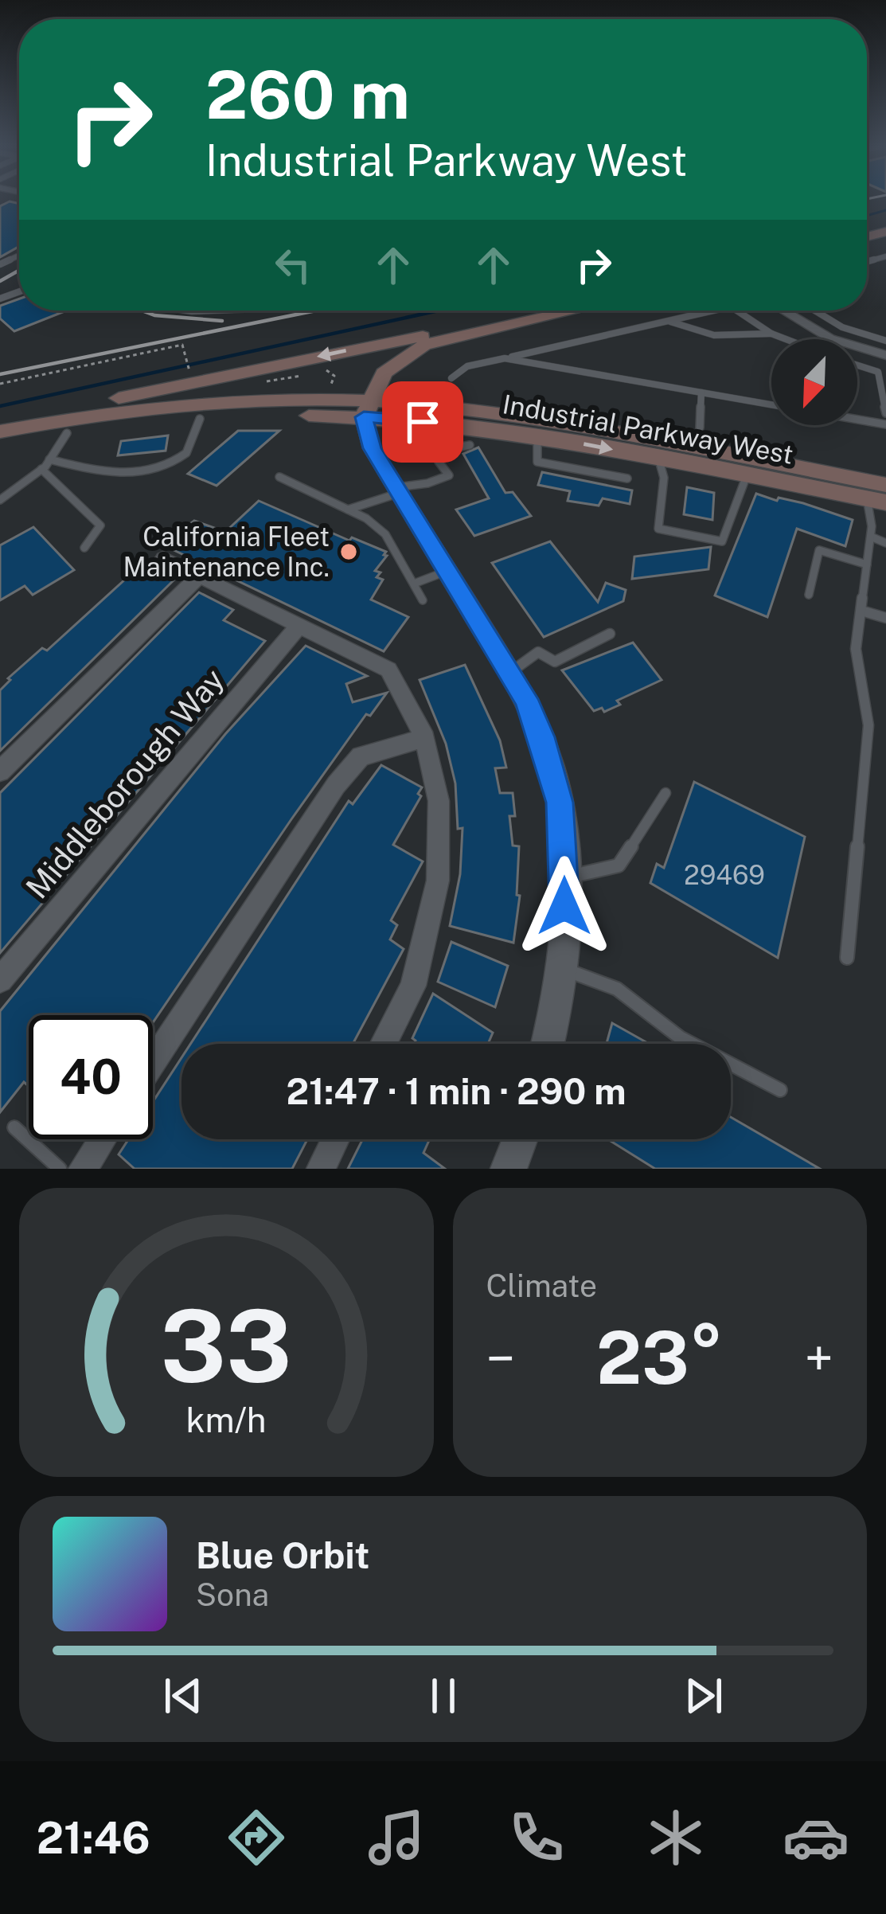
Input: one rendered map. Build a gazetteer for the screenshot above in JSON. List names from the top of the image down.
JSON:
{
  "streets": {
    "main road": ["Industrial Parkway West"],
    "street": ["Middleborough Way"]
  },
  "places": ["California Fleet Maintenance Inc."],
  "house_numbers": ["29469"],
  "north": "bottom left",
  "page": {
    "turn": ["260 m", "Industrial Parkway West"],
    "limit": "40",
    "trip": "21:47 · 1 min · 290 m",
    "tile": "Climate",
    "heat": ["−", "23°", "+"],
    "song": ["Blue Orbit", "Sona"],
    "tabs": "21:46",
    "gauge": ["33", "km/h"]
  }
}
